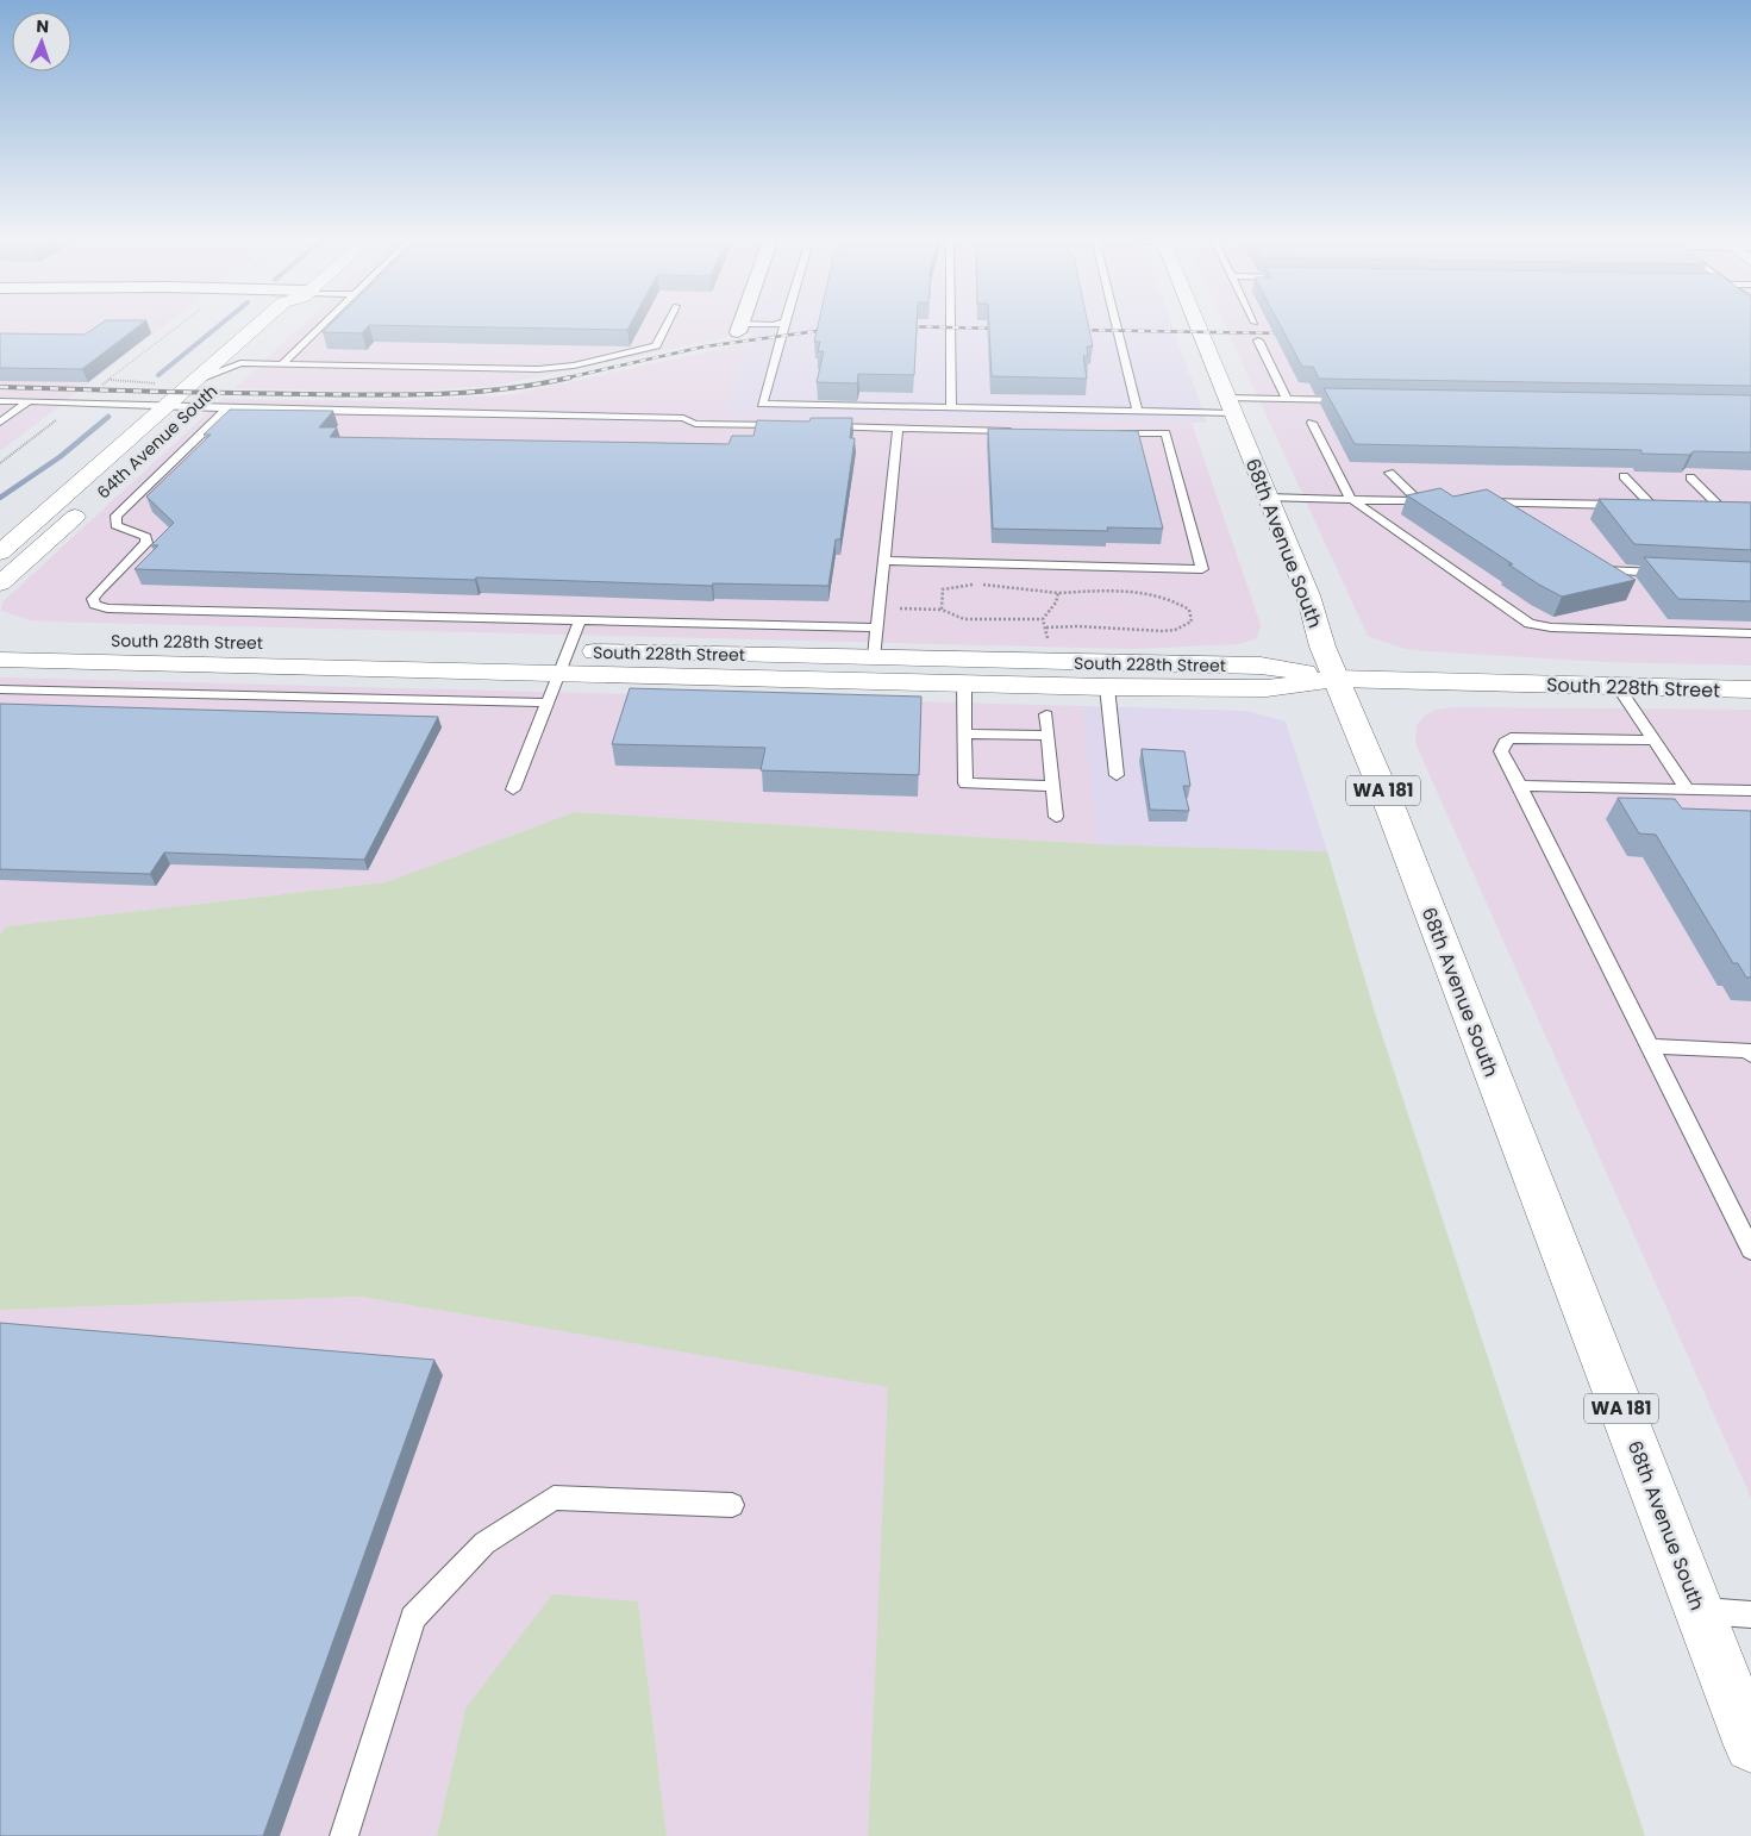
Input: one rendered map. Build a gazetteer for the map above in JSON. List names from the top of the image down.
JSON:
{
  "streets": {
    "main road": [
      "64th Avenue South",
      "68th Avenue South",
      "South 228th Street",
      "WA 181"
    ]
  },
  "crossings": [
    ["68th Avenue South", "South 228th Street"]
  ],
  "north": "top"
}
